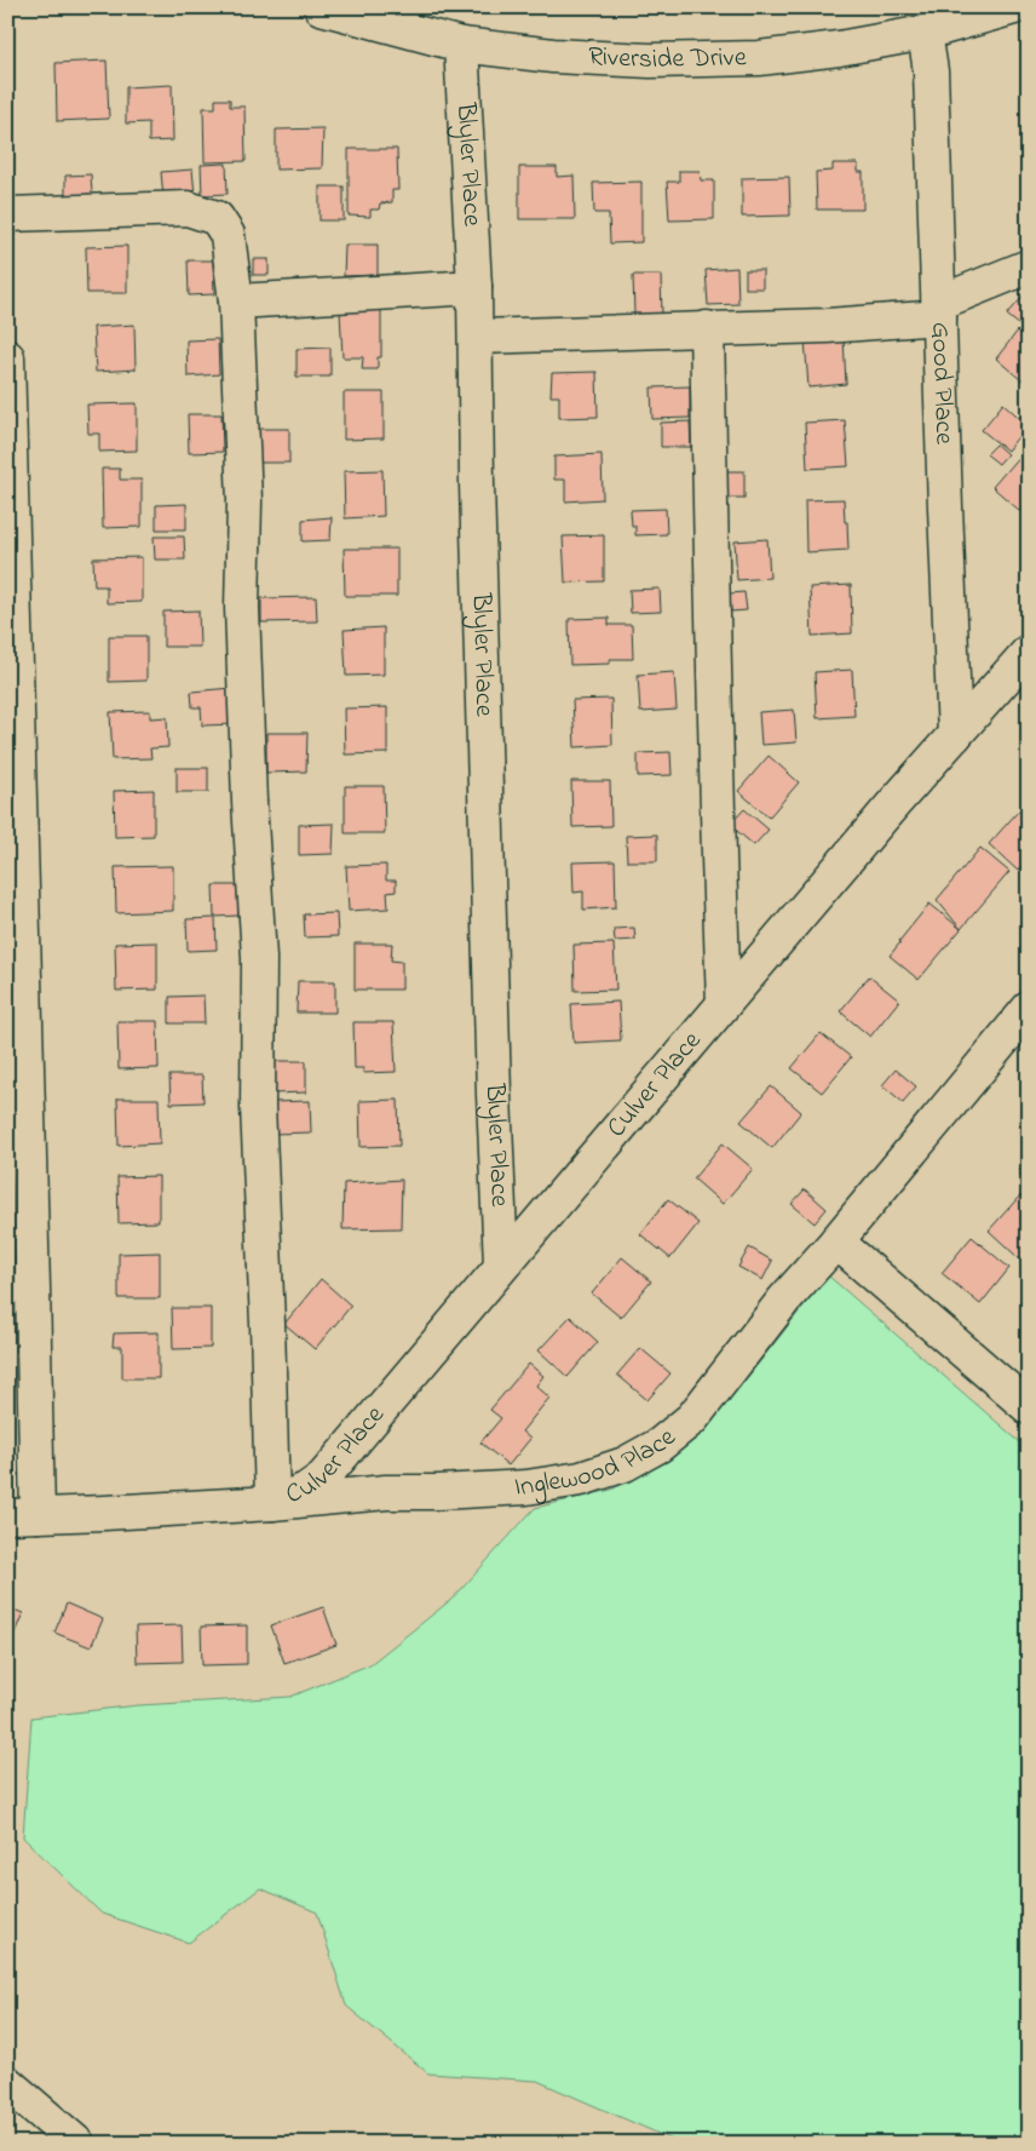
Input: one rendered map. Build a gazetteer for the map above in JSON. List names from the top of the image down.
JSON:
{
  "streets": {
    "street": [
      "Riverside Drive",
      "Blyler Place",
      "Good Place",
      "Culver Place",
      "Inglewood Place"
    ]
  },
  "crossings": [
    ["Riverside Drive", "Blyler Place"],
    ["Riverside Drive", "Good Place"],
    ["Blyler Place", "Culver Place"],
    ["Good Place", "Culver Place"],
    ["Culver Place", "Inglewood Place"]
  ]
}
